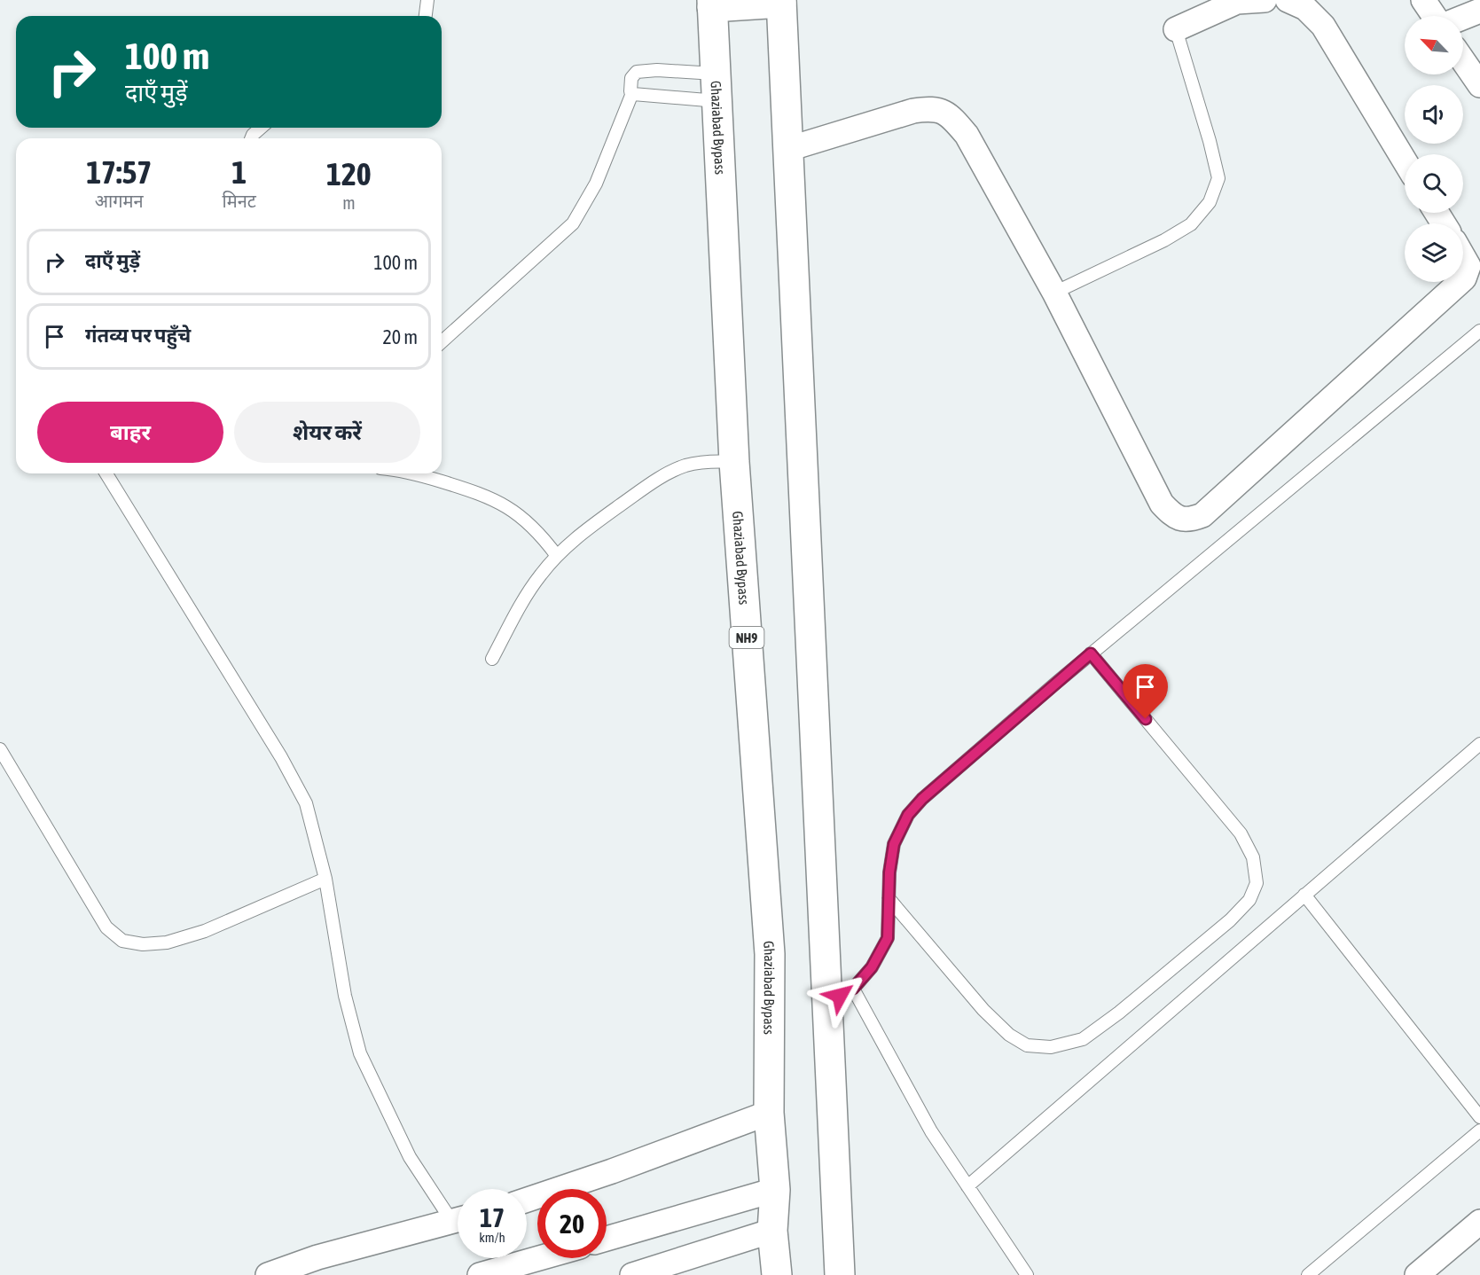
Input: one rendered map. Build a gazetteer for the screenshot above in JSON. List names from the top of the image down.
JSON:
{
  "streets": {
    "highway": ["Ghaziabad Bypass", "NH9"]
  },
  "north": "top left",
  "page": {
    "turn": ["100 m", "दाएँ मुड़ें"],
    "eta": [
      "17:57",
      "आगमन",
      "1",
      "मिनट",
      "120",
      "m"
    ],
    "list": [
      {
        "name": "दाएँ मुड़ें",
        "value": "100 m"
      },
      {
        "name": "गंतव्य पर पहुँचे",
        "value": "20 m"
      }
    ],
    "buttons": ["बाहर", "शेयर करें"],
    "speed": "17 km/h",
    "limit": "20"
  }
}
